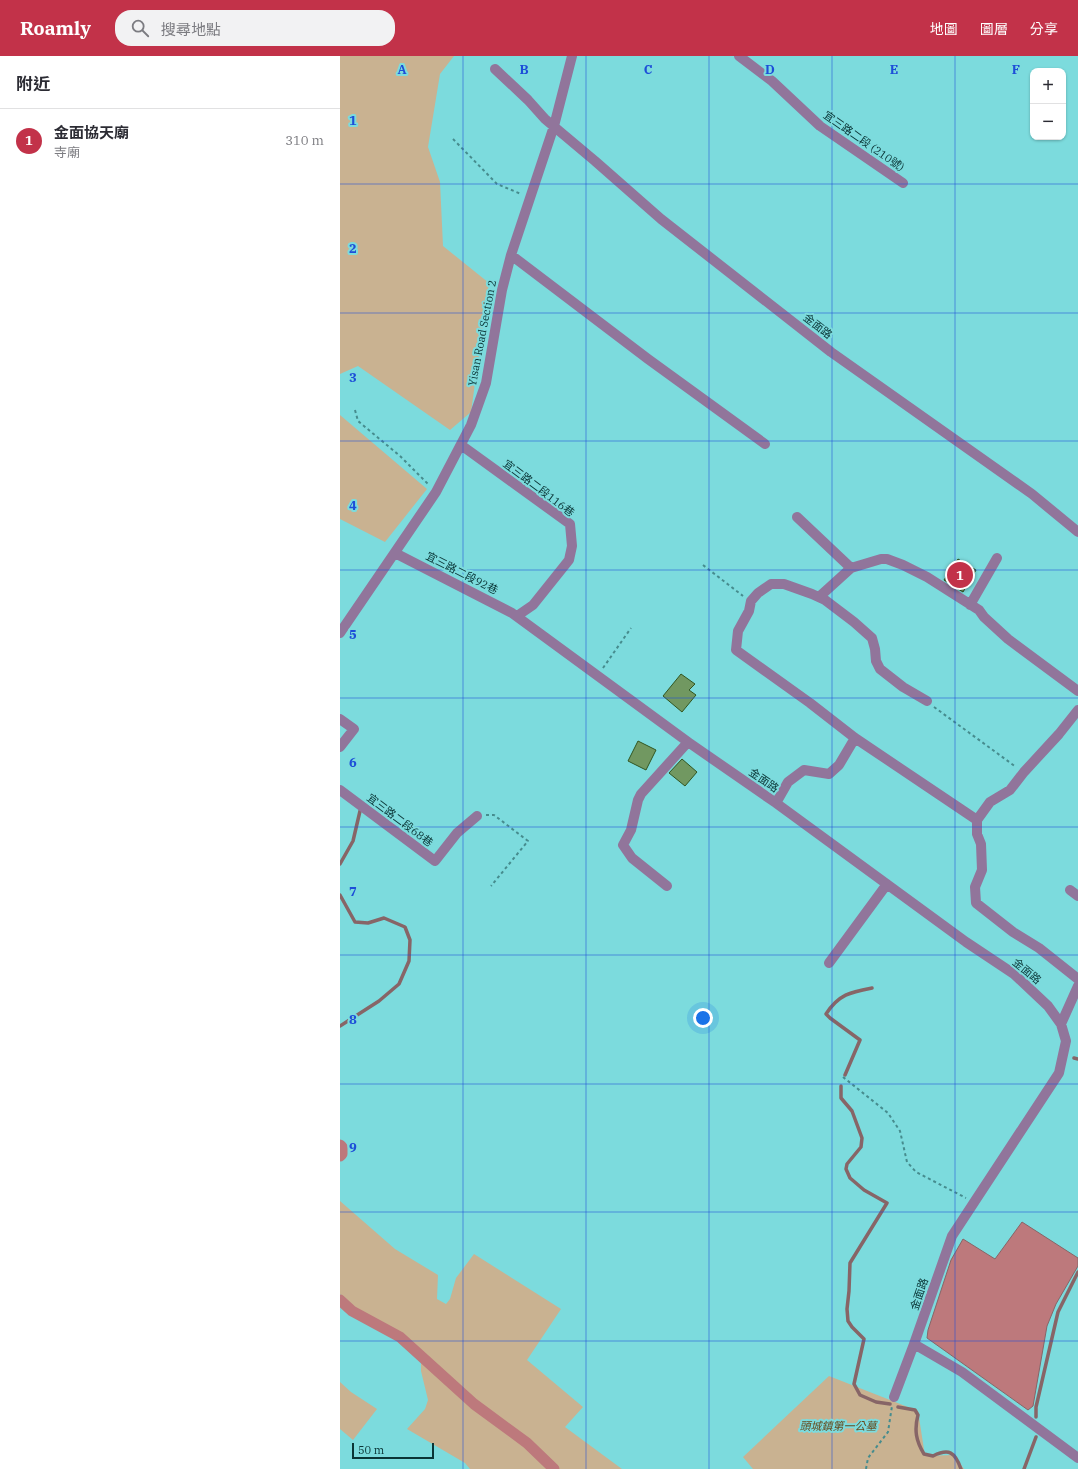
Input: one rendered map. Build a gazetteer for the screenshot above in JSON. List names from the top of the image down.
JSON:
{
  "streets": {
    "street": [
      "宜三路二段 (210號)",
      "金面路",
      "Yisan Road Section 2",
      "宜三路二段116巷",
      "宜三路二段92巷",
      "宜三路二段68巷"
    ]
  },
  "crossings": [
    ["金面路", "Yisan Road Section 2"],
    ["金面路", "宜三路二段116巷"],
    ["金面路", "宜三路二段92巷"],
    ["Yisan Road Section 2", "宜三路二段116巷"],
    ["Yisan Road Section 2", "宜三路二段92巷"],
    ["宜三路二段116巷", "宜三路二段92巷"]
  ],
  "parks": ["頭城鎮第一公墓"],
  "scale_bar": "50 m",
  "page": {
    "header": "Roamly",
    "search": "搜尋地點",
    "nav": ["地圖", "圖層", "分享"],
    "heading": "附近",
    "map_buttons": ["+", "−"],
    "list": [
      {
        "mark": "1",
        "name": "金面協天廟",
        "note": "寺廟",
        "value": "310 m"
      }
    ],
    "pins": "1",
    "scale": "50 m"
  },
  "grid": {
    "columns": [
      "A",
      "B",
      "C",
      "D",
      "E",
      "F"
    ],
    "rows": [
      "1",
      "2",
      "3",
      "4",
      "5",
      "6",
      "7",
      "8",
      "9"
    ]
  }
}
